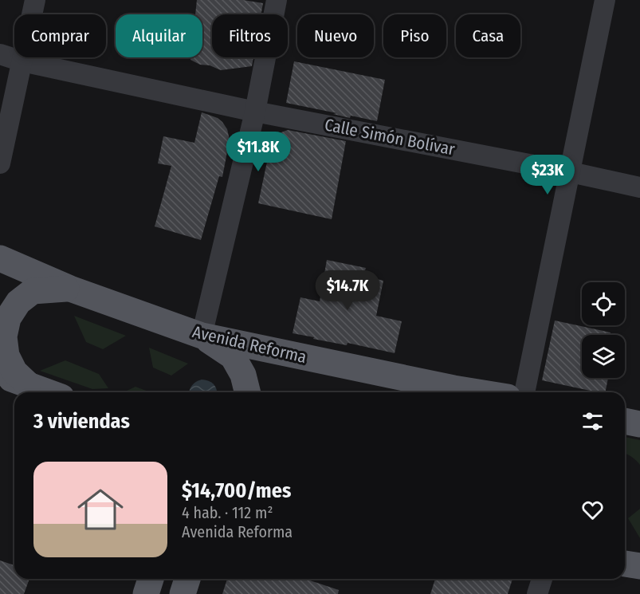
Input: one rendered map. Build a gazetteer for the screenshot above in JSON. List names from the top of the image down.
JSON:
{
  "streets": {
    "main road": ["Avenida Reforma"],
    "street": ["Calle Simón Bolívar"]
  },
  "page": {
    "chip": [
      "Comprar",
      "Alquilar",
      "Filtros",
      "Nuevo",
      "Piso",
      "Casa"
    ],
    "price": ["$11.8K", "$23K", "$14.7K"],
    "heading": "3 viviendas",
    "list": [
      {
        "name": "$14,700/mes",
        "note": "4 hab. · 112 m² · Avenida Reforma"
      }
    ]
  }
}
